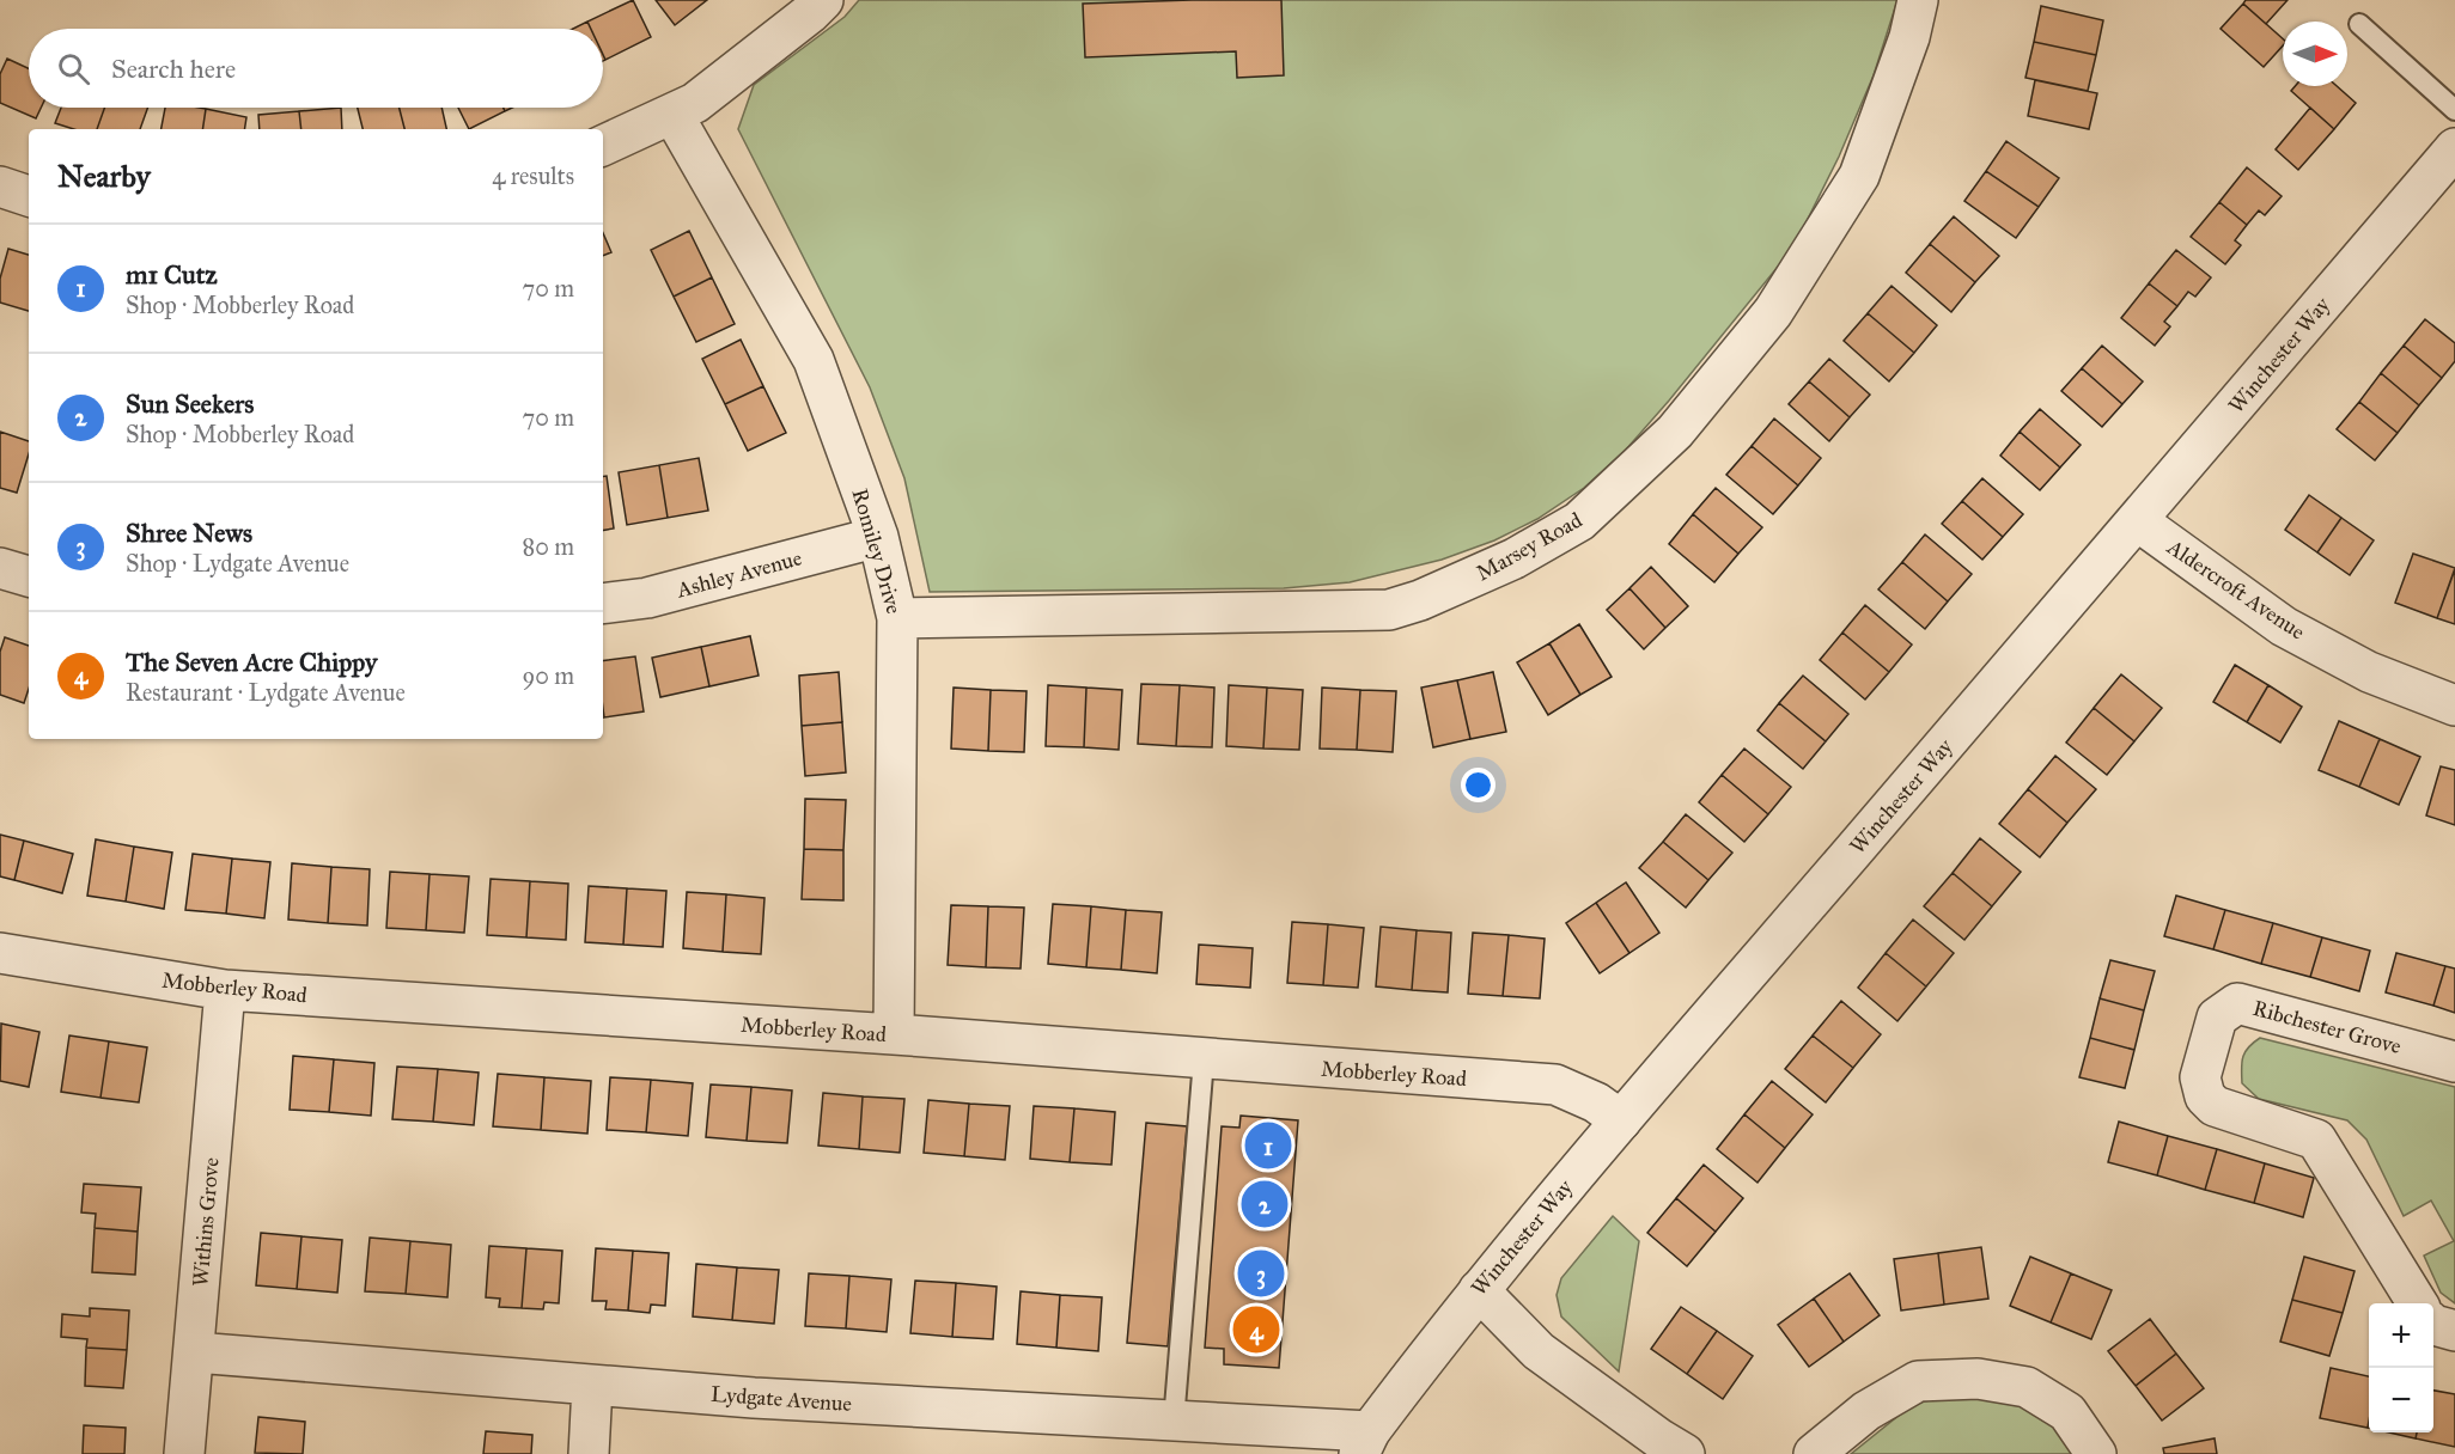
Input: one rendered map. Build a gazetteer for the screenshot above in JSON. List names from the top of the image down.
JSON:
{
  "streets": {
    "street": [
      "Winchester Way",
      "Marsey Road",
      "Romiley Drive",
      "Ashley Avenue",
      "Aldercroft Avenue",
      "Mobberley Road",
      "Ribchester Grove",
      "Withins Grove",
      "Lydgate Avenue"
    ]
  },
  "crossings": [
    ["Winchester Way", "Aldercroft Avenue"],
    ["Winchester Way", "Mobberley Road"],
    ["Winchester Way", "Lydgate Avenue"],
    ["Marsey Road", "Romiley Drive"],
    ["Romiley Drive", "Ashley Avenue"],
    ["Romiley Drive", "Mobberley Road"],
    ["Mobberley Road", "Withins Grove"],
    ["Withins Grove", "Lydgate Avenue"]
  ],
  "north": "right",
  "page": {
    "search": "Search here",
    "heading": ["Nearby", "4 results"],
    "list": [
      {
        "mark": "1",
        "name": "m1 Cutz",
        "note": "Shop · Mobberley Road",
        "value": "70 m"
      },
      {
        "mark": "2",
        "name": "Sun Seekers",
        "note": "Shop · Mobberley Road",
        "value": "70 m"
      },
      {
        "mark": "3",
        "name": "Shree News",
        "note": "Shop · Lydgate Avenue",
        "value": "80 m"
      },
      {
        "mark": "4",
        "name": "The Seven Acre Chippy",
        "note": "Restaurant · Lydgate Avenue",
        "value": "90 m"
      }
    ],
    "pins": [
      "1",
      "2",
      "3",
      "4"
    ],
    "map_buttons": ["+", "−"]
  }
}
